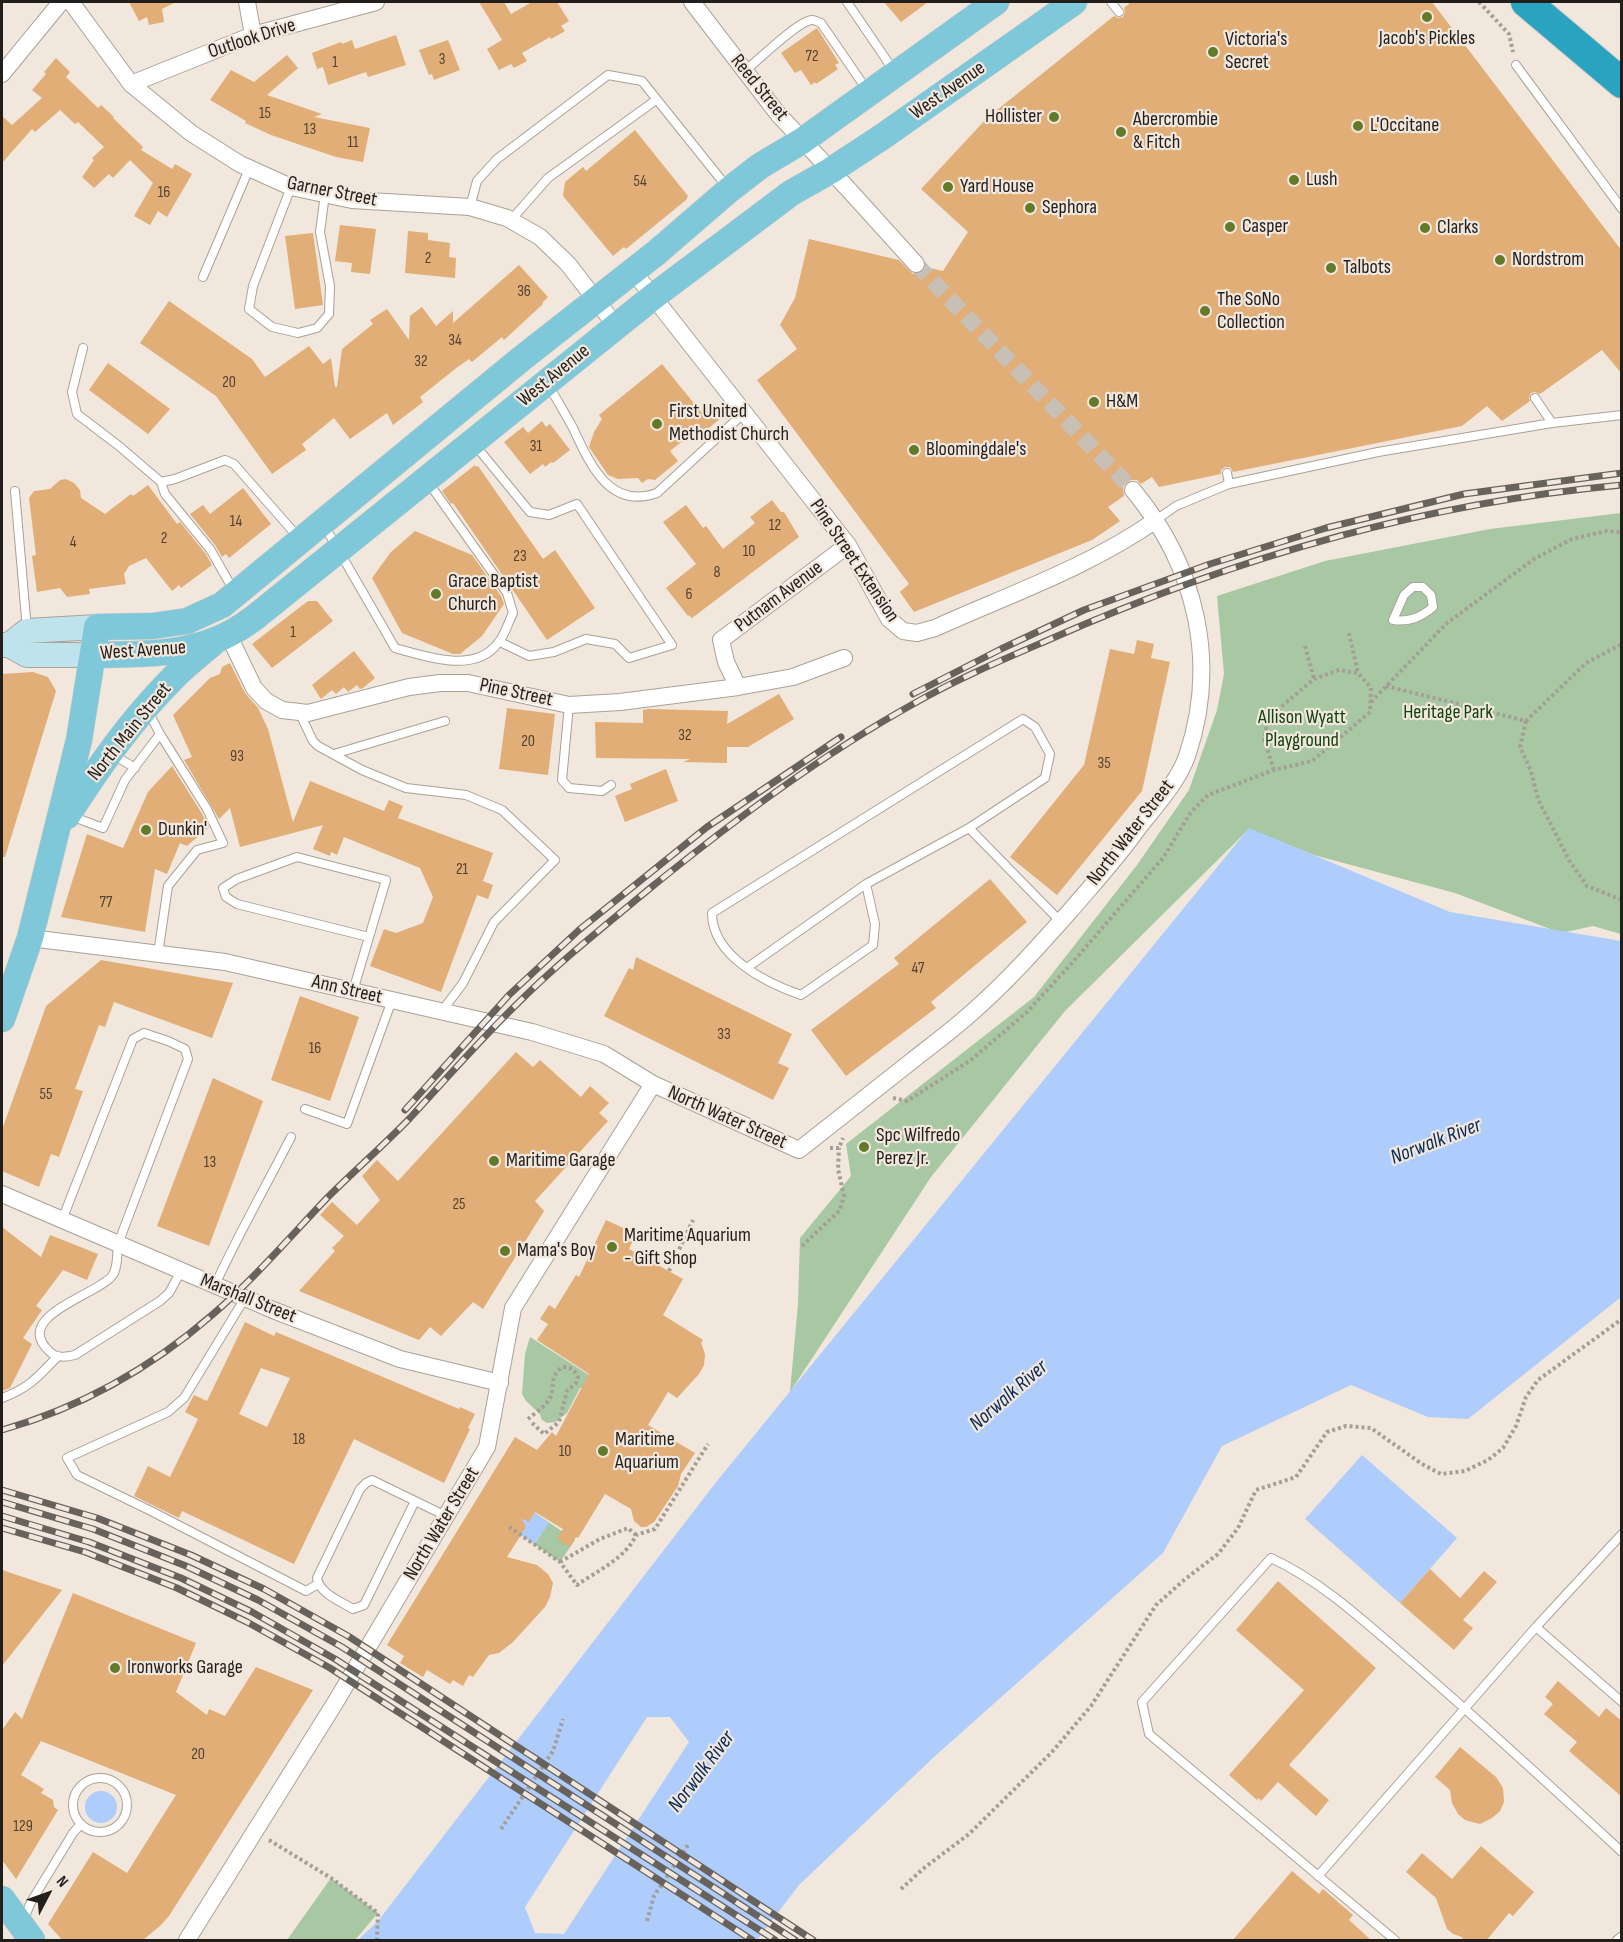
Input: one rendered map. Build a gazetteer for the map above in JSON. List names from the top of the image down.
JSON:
{
  "streets": {
    "main road": ["West Avenue", "North Main Street"],
    "street": [
      "Outlook Drive",
      "Reed Street",
      "Garner Street",
      "Pine Street Extension",
      "Putnam Avenue",
      "Pine Street",
      "North Water Street",
      "Ann Street",
      "Marshall Street"
    ]
  },
  "crossings": [
    ["Outlook Drive", "Garner Street"],
    ["Reed Street", "West Avenue"],
    ["West Avenue", "Garner Street"],
    ["West Avenue", "Pine Street Extension"],
    ["West Avenue", "Pine Street"],
    ["West Avenue", "North Main Street"],
    ["Pine Street Extension", "Putnam Avenue"],
    ["Pine Street Extension", "North Water Street"],
    ["Putnam Avenue", "Pine Street"],
    ["Pine Street", "North Main Street"],
    ["North Main Street", "Ann Street"],
    ["North Water Street", "Ann Street"],
    ["North Water Street", "Marshall Street"]
  ],
  "water": ["Norwalk River"],
  "parks": ["Heritage Park", "Allison Wyatt Playground"],
  "places": [
    "Jacob's Pickles",
    "Victoria's Secret",
    "Hollister",
    "L'Occitane",
    "Abercrombie & Fitch",
    "Lush",
    "Yard House",
    "Sephora",
    "Casper",
    "Clarks",
    "Nordstrom",
    "Talbots",
    "The SoNo Collection",
    "H&M",
    "First United Methodist Church",
    "Bloomingdale's",
    "Grace Baptist Church",
    "Dunkin'",
    "Spc Wilfredo Perez Jr.",
    "Maritime Garage",
    "Maritime Aquarium - Gift Shop",
    "Mama's Boy",
    "Maritime Aquarium",
    "Ironworks Garage"
  ],
  "house_numbers": [
    "72",
    "3",
    "1",
    "15",
    "13",
    "11",
    "54",
    "16",
    "2",
    "36",
    "34",
    "32",
    "20",
    "31",
    "14",
    "12",
    "2",
    "4",
    "10",
    "23",
    "8",
    "6",
    "1",
    "32",
    "20",
    "93",
    "35",
    "21",
    "77",
    "47",
    "33",
    "16",
    "55",
    "13",
    "25",
    "18",
    "10",
    "20",
    "129"
  ],
  "north": "top right"
}
